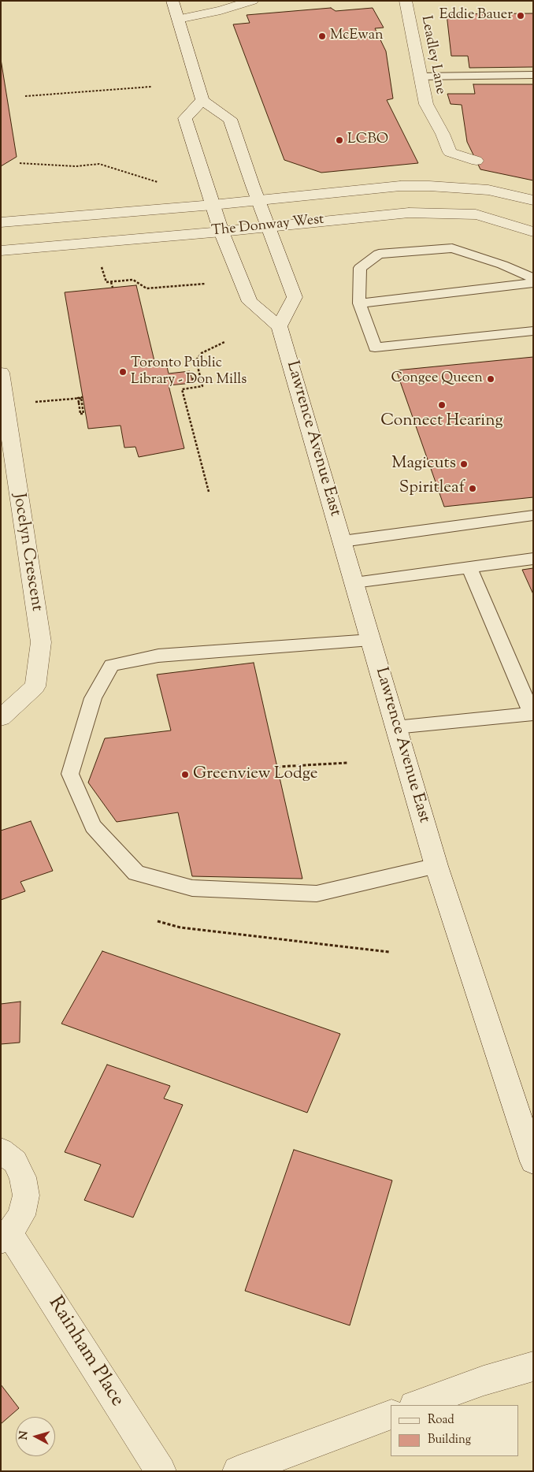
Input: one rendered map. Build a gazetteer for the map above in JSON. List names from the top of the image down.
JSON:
{
  "streets": {
    "street": [
      "Leadley Lane",
      "The Donway West",
      "Lawrence Avenue East",
      "Jocelyn Crescent",
      "Rainham Place"
    ]
  },
  "places": [
    "Eddie Bauer",
    "McEwan",
    "LCBO",
    "Toronto Public Library - Don Mills",
    "Congee Queen",
    "Connect Hearing",
    "Magicuts",
    "Spiritleaf",
    "Greenview Lodge"
  ],
  "legend": ["Road", "Building"],
  "north": "left"
}
